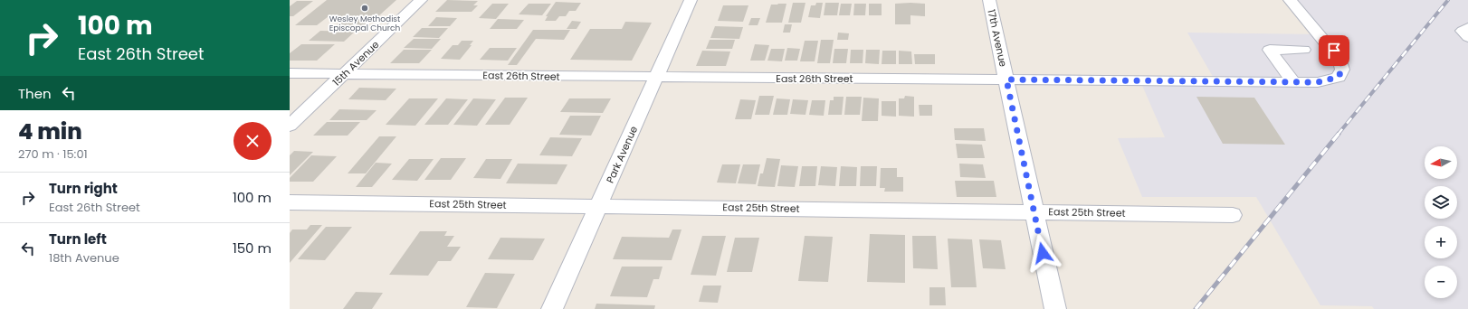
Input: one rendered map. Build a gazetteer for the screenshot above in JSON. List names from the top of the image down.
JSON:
{
  "streets": {
    "street": [
      "17th Avenue",
      "15th Avenue",
      "East 26th Street",
      "Park Avenue",
      "East 25th Street"
    ]
  },
  "crossings": [
    ["17th Avenue", "East 26th Street"],
    ["17th Avenue", "East 25th Street"],
    ["15th Avenue", "East 26th Street"],
    ["East 26th Street", "Park Avenue"],
    ["Park Avenue", "East 25th Street"]
  ],
  "places": ["Wesley Methodist Episcopal Church"],
  "north": "left",
  "page": {
    "turn": ["100 m", "East 26th Street"],
    "then": "Then",
    "heading": ["4 min", "270 m · 15:01"],
    "map_buttons": ["+", "−"],
    "list": [
      {
        "name": "Turn right",
        "note": "East 26th Street",
        "value": "100 m"
      },
      {
        "name": "Turn left",
        "note": "18th Avenue",
        "value": "150 m"
      }
    ]
  }
}
